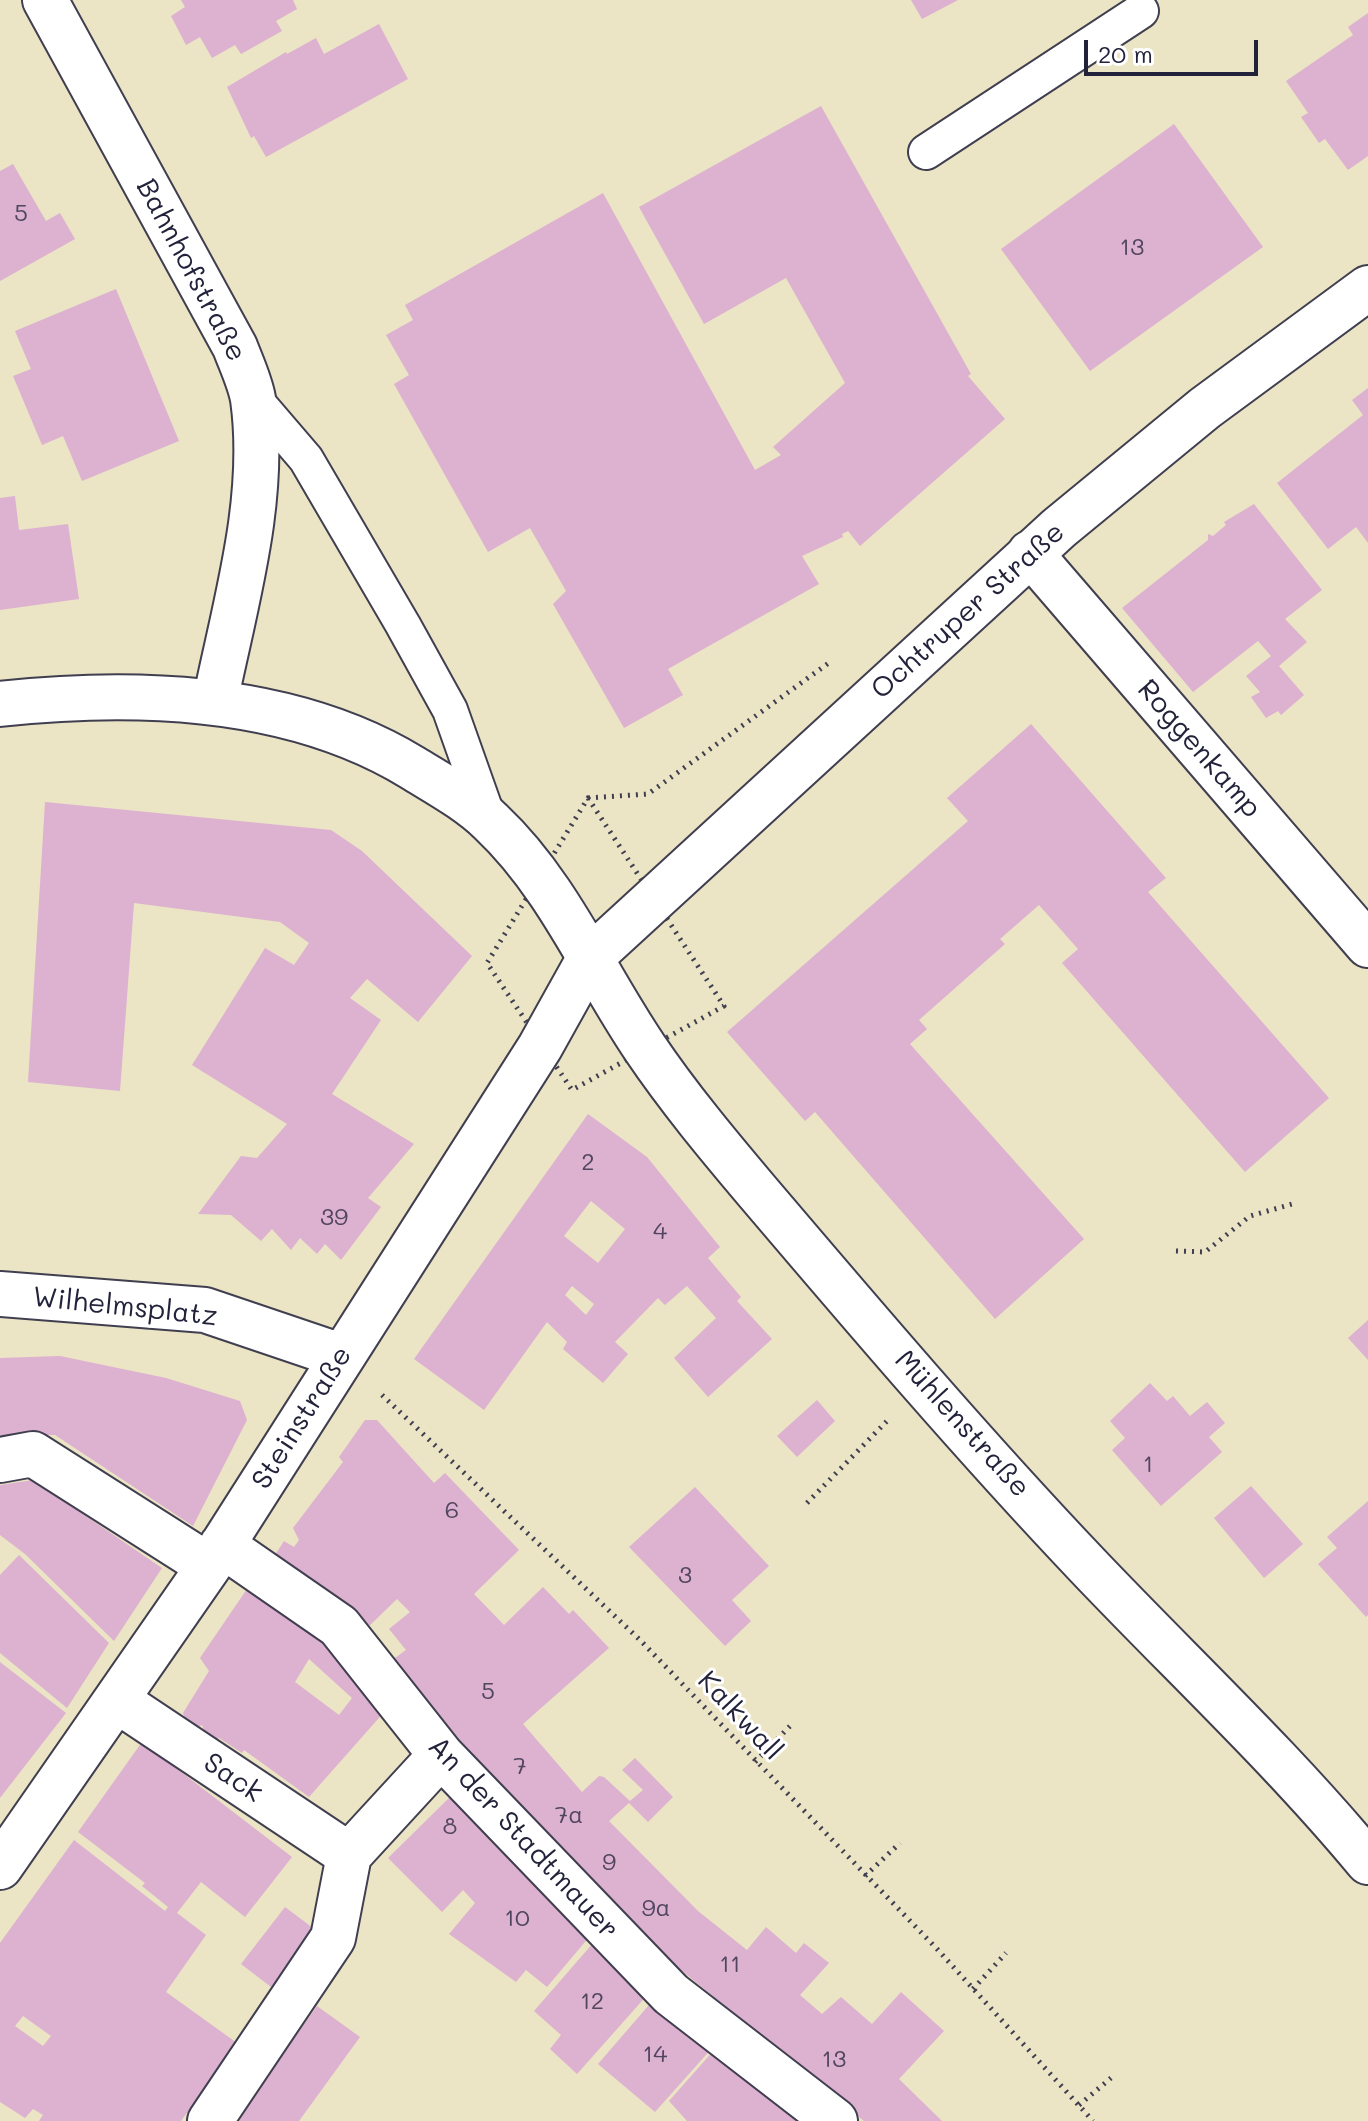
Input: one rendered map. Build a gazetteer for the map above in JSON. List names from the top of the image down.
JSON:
{
  "streets": {
    "street": [
      "Bahnhofstraße",
      "Ochtruper Straße",
      "Roggenkamp",
      "Wilhelmsplatz",
      "Steinstraße",
      "Mühlenstraße",
      "Sack",
      "An der Stadtmauer"
    ],
    "path": ["Kalkwall"]
  },
  "crossings": [
    ["Bahnhofstraße", "Mühlenstraße"],
    ["Ochtruper Straße", "Roggenkamp"],
    ["Ochtruper Straße", "Steinstraße"],
    ["Ochtruper Straße", "Mühlenstraße"],
    ["Wilhelmsplatz", "Steinstraße"],
    ["Wilhelmsplatz", "Kalkwall"],
    ["Steinstraße", "Mühlenstraße"],
    ["Steinstraße", "Kalkwall"],
    ["Steinstraße", "Sack"],
    ["Steinstraße", "An der Stadtmauer"]
  ],
  "house_numbers": [
    "5",
    "13",
    "2",
    "39",
    "4",
    "1",
    "6",
    "3",
    "5",
    "7",
    "7a",
    "8",
    "9",
    "9a",
    "10",
    "11",
    "12",
    "14",
    "13"
  ],
  "scale_bar": "20 m"
}
